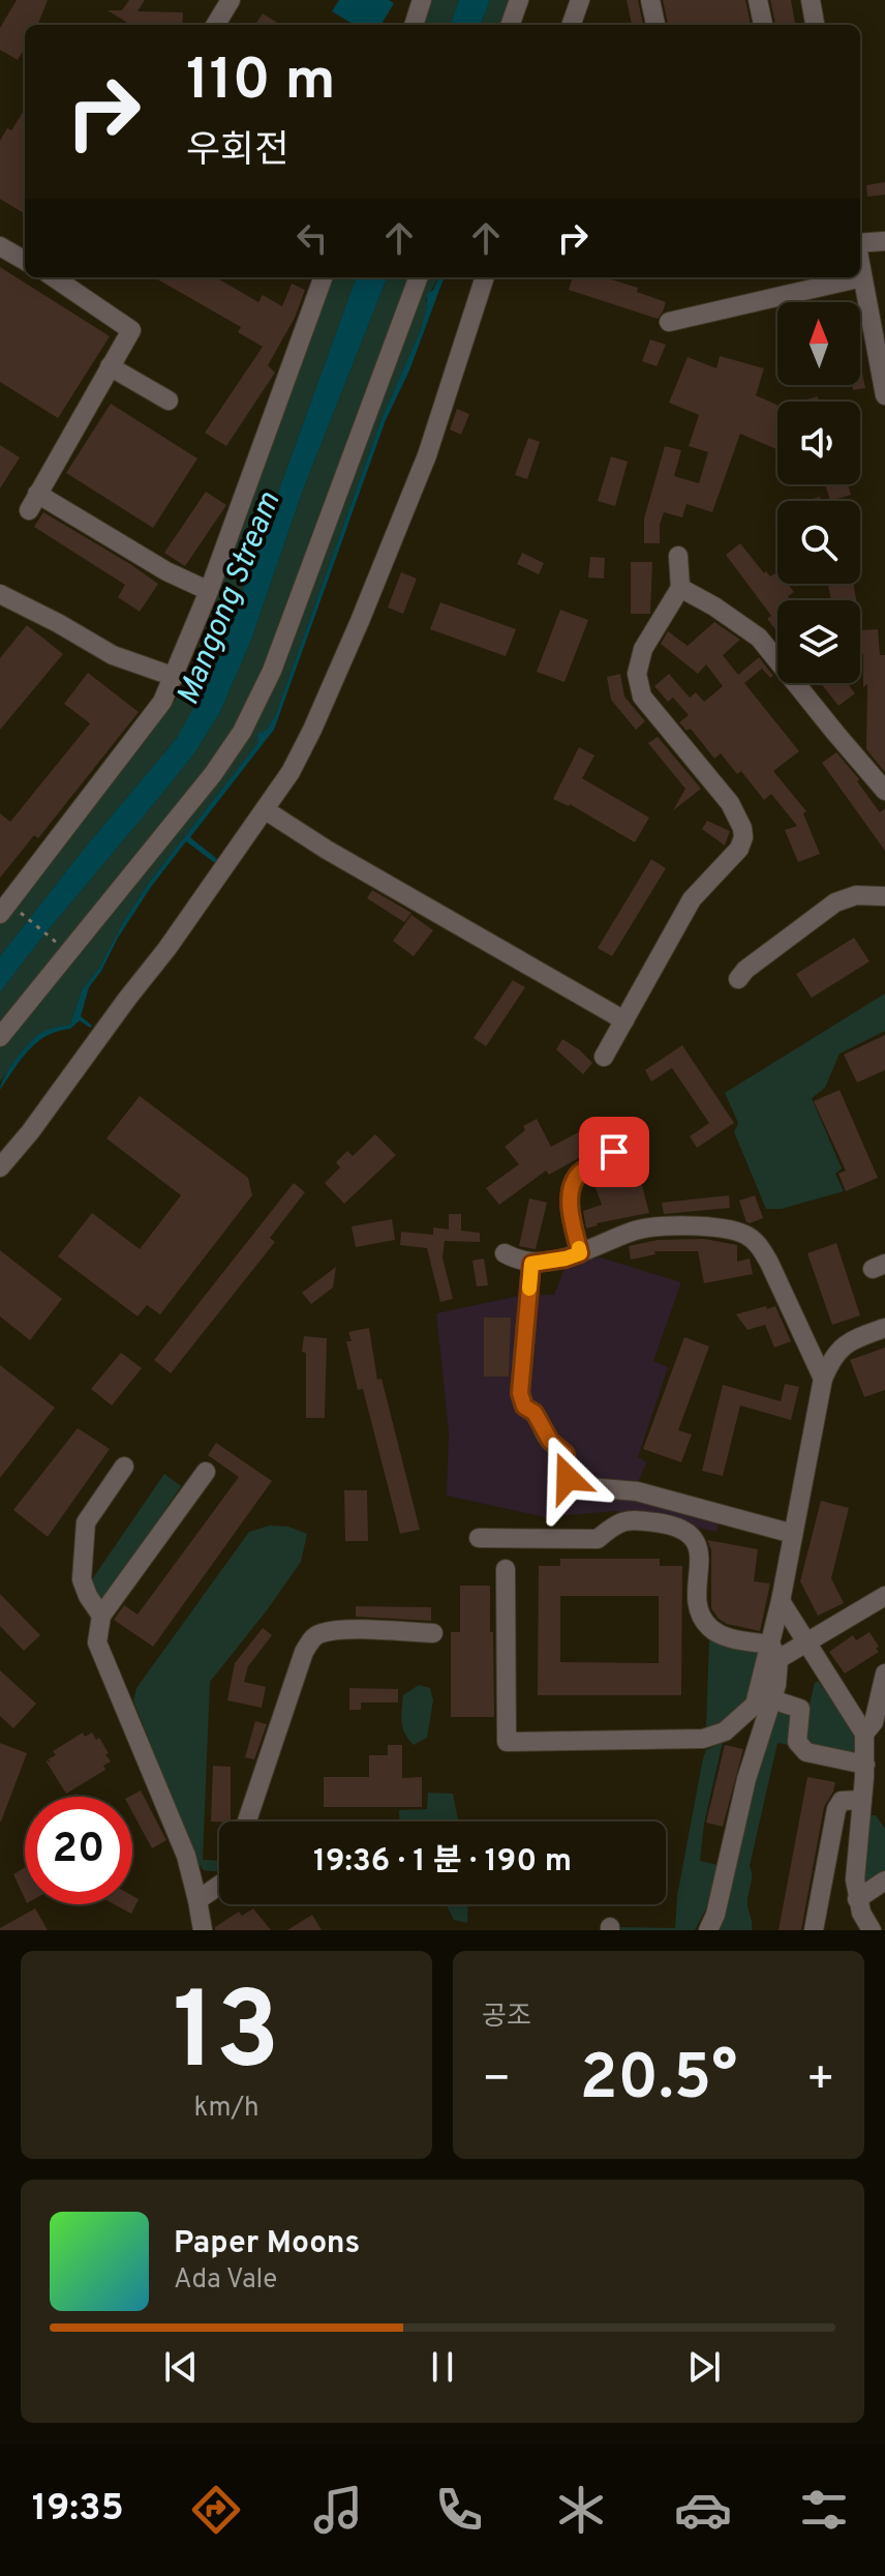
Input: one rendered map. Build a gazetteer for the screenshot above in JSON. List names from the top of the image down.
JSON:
{
  "water": ["Mangong Stream"],
  "north": "top",
  "page": {
    "turn": ["110 m", "우회전"],
    "limit": "20",
    "trip": "19:36 · 1 분 · 190 m",
    "tile": [
      ["13", "km/h"],
      "공조"
    ],
    "heat": ["−", "20.5°", "+"],
    "song": ["Paper Moons", "Ada Vale"],
    "tabs": "19:35"
  }
}
